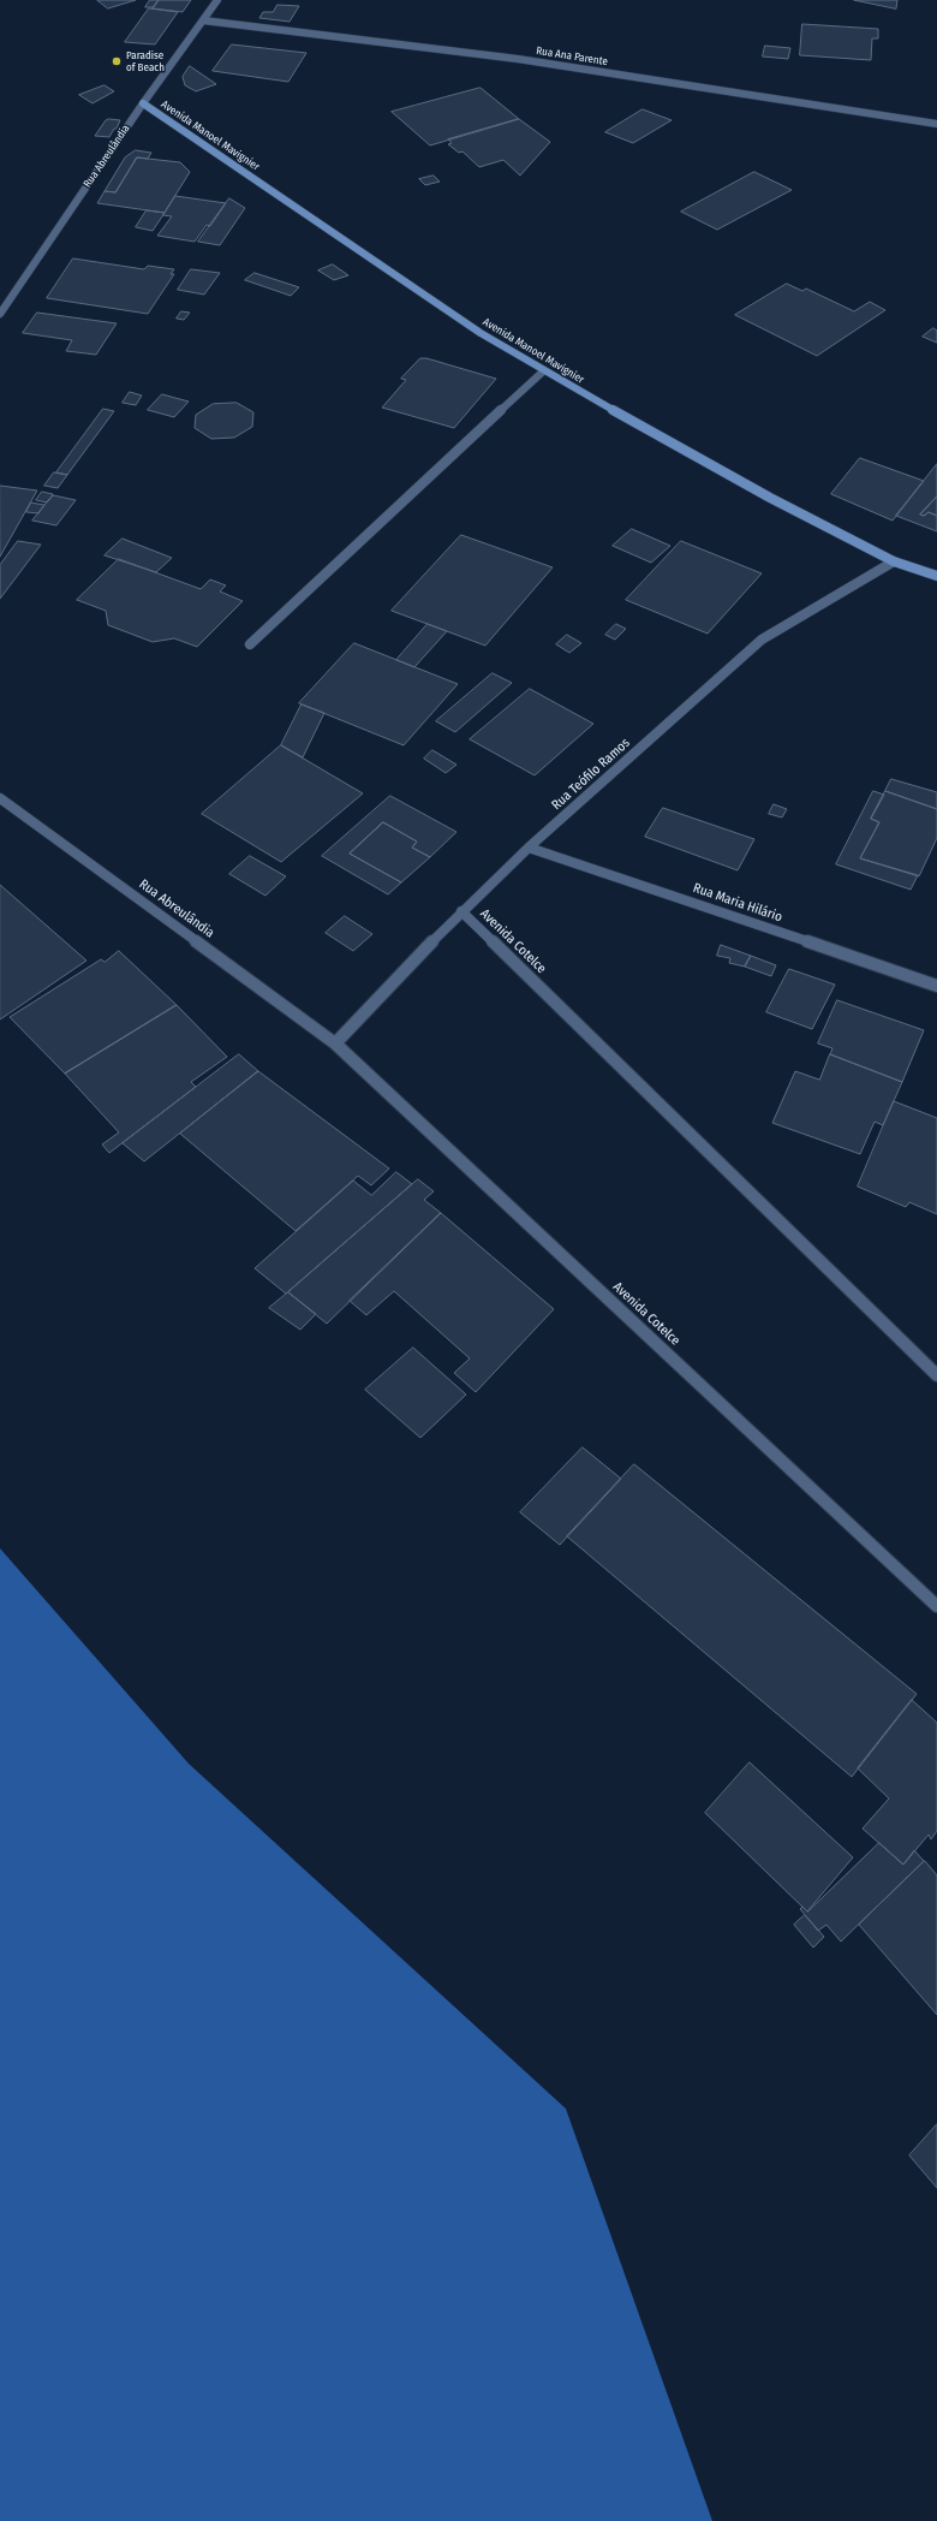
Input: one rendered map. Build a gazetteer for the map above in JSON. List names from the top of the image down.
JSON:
{
  "streets": {
    "street": [
      "Rua Ana Parente",
      "Avenida Manoel Mavignier",
      "Rua Abreulândia",
      "Rua Teófilo Ramos",
      "Rua Maria Hilário",
      "Avenida Cotelce"
    ]
  },
  "crossings": [
    ["Rua Ana Parente", "Rua Abreulândia"],
    ["Avenida Manoel Mavignier", "Rua Abreulândia"],
    ["Avenida Manoel Mavignier", "Rua Teófilo Ramos"],
    ["Rua Abreulândia", "Rua Teófilo Ramos"],
    ["Rua Abreulândia", "Avenida Cotelce"],
    ["Rua Teófilo Ramos", "Rua Maria Hilário"],
    ["Rua Teófilo Ramos", "Avenida Cotelce"]
  ],
  "places": ["Paradise of Beach"]
}
